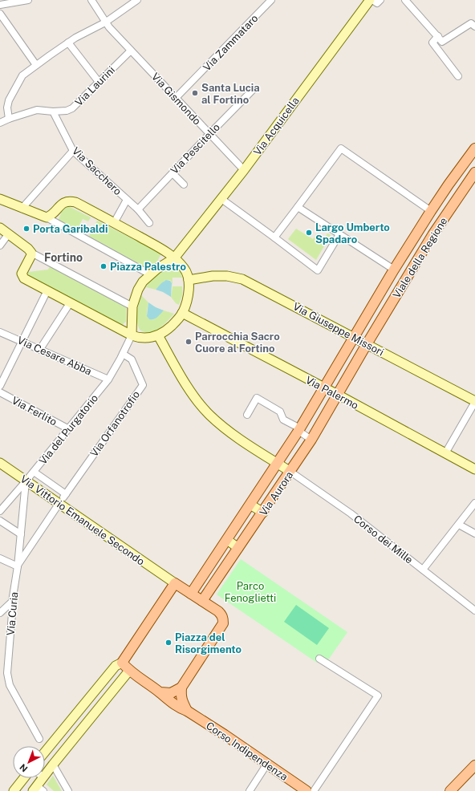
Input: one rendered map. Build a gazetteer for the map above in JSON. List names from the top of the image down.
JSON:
{
  "streets": {
    "main road": [
      "Via Acquicella",
      "Viale della Regione",
      "Via Giuseppe Missori",
      "Via Palermo",
      "Via Aurora",
      "Via Vittorio Emanuele Secondo",
      "Corso Indipendenza"
    ],
    "street": [
      "Via Zammataro",
      "Via Laurini",
      "Via Gismondo",
      "Via Pescitello",
      "Via Sacchero",
      "Via Cesare Abba",
      "Via Ferlito",
      "Via Orfanotrofio",
      "Via del Purgatorio",
      "Corso dei Mille",
      "Via Curia"
    ]
  },
  "crossings": [
    ["Via Zammataro", "Via Gismondo"],
    ["Via Laurini", "Via Gismondo"],
    ["Via Laurini", "Via Sacchero"],
    ["Via Gismondo", "Via Acquicella"],
    ["Via Gismondo", "Via Pescitello"],
    ["Via Pescitello", "Via Sacchero"],
    ["Viale della Regione", "Via Giuseppe Missori"],
    ["Viale della Regione", "Via Palermo"],
    ["Viale della Regione", "Via Aurora"],
    ["Via Giuseppe Missori", "Via Aurora"],
    ["Via Cesare Abba", "Via del Purgatorio"],
    ["Via Palermo", "Via Aurora"],
    ["Via Ferlito", "Via del Purgatorio"],
    ["Via Orfanotrofio", "Via del Purgatorio"],
    ["Via del Purgatorio", "Via Vittorio Emanuele Secondo"],
    ["Via del Purgatorio", "Via Curia"],
    ["Via Aurora", "Corso dei Mille"],
    ["Via Vittorio Emanuele Secondo", "Via Curia"]
  ],
  "districts": ["Fortino"],
  "parks": ["Parco Fenoglietti"],
  "places": [
    "Santa Lucia al Fortino",
    "Porta Garibaldi",
    "Largo Umberto Spadaro",
    "Piazza Palestro",
    "Parrocchia Sacro Cuore al Fortino",
    "Piazza del Risorgimento"
  ],
  "north": "bottom left"
}
